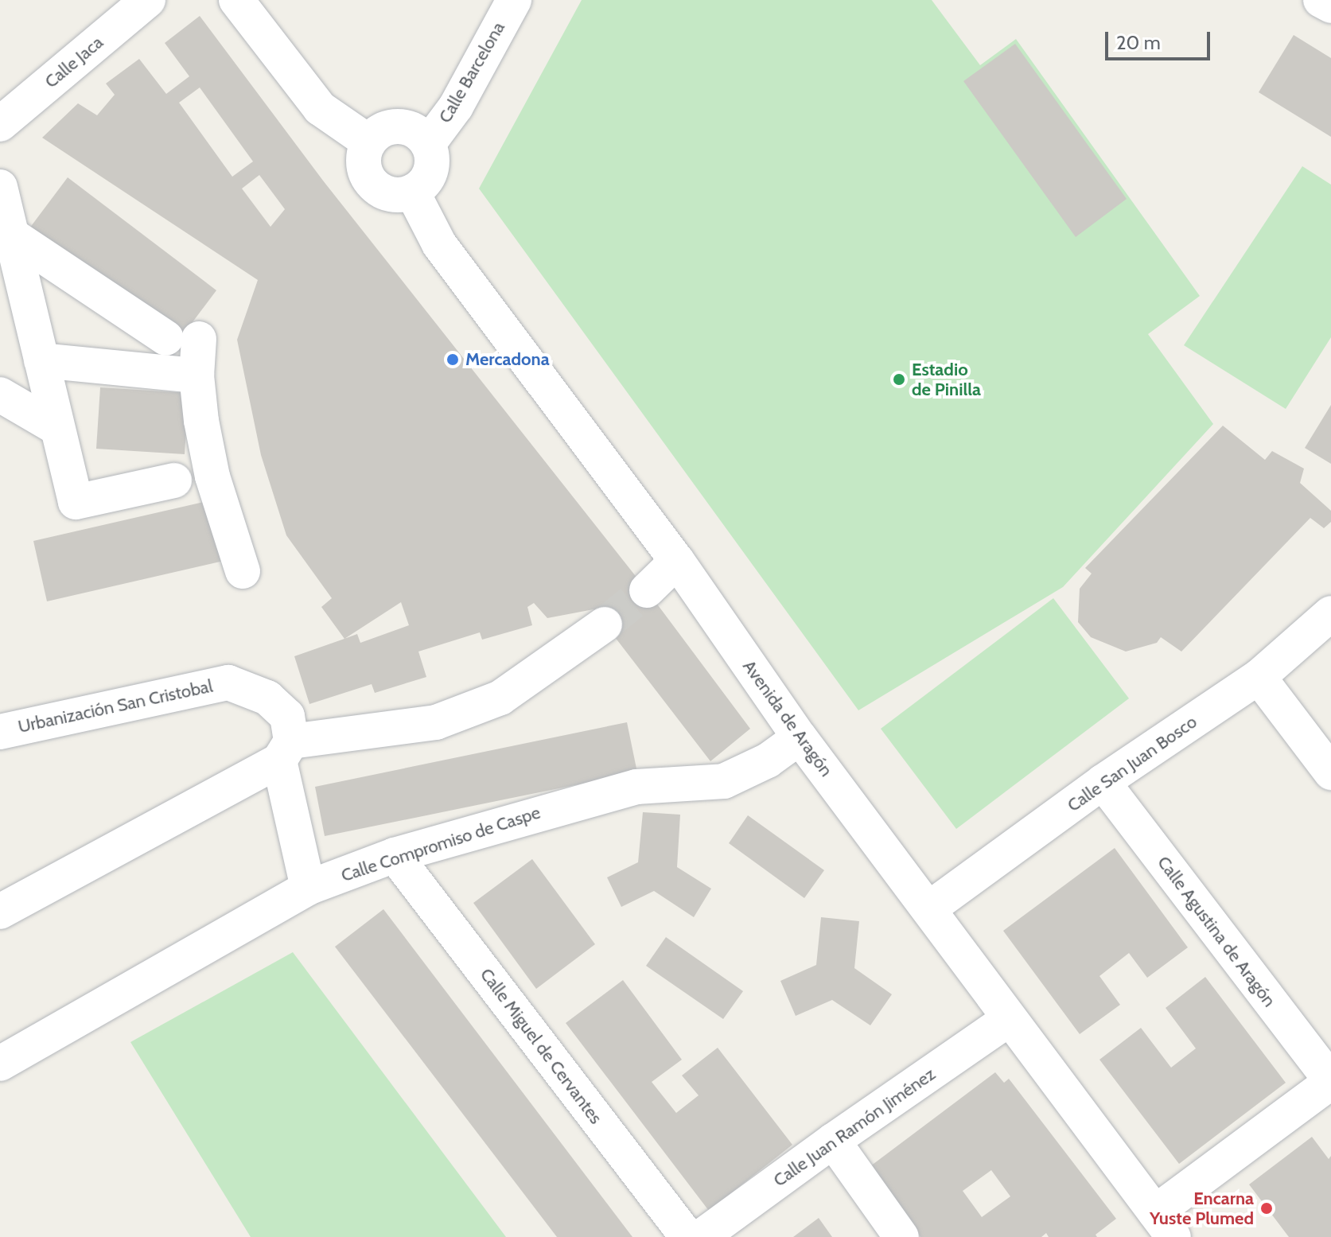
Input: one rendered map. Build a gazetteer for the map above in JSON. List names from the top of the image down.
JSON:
{
  "streets": {
    "street": [
      "Calle Jaca",
      "Calle Barcelona",
      "Urbanización San Cristobal",
      "Avenida de Aragón",
      "Calle San Juan Bosco",
      "Calle Compromiso de Caspe",
      "Calle Agustina de Aragón",
      "Calle Miguel de Cervantes",
      "Calle Juan Ramón Jiménez"
    ]
  },
  "crossings": [
    ["Calle Barcelona", "Avenida de Aragón"],
    ["Urbanización San Cristobal", "Calle Compromiso de Caspe"],
    ["Avenida de Aragón", "Calle San Juan Bosco"],
    ["Avenida de Aragón", "Calle Compromiso de Caspe"],
    ["Avenida de Aragón", "Calle Juan Ramón Jiménez"],
    ["Calle San Juan Bosco", "Calle Agustina de Aragón"],
    ["Calle Compromiso de Caspe", "Calle Miguel de Cervantes"]
  ],
  "places": ["Mercadona", "Estadio de Pinilla", "Encarna Yuste Plumed"],
  "scale_bar": "20 m"
}
